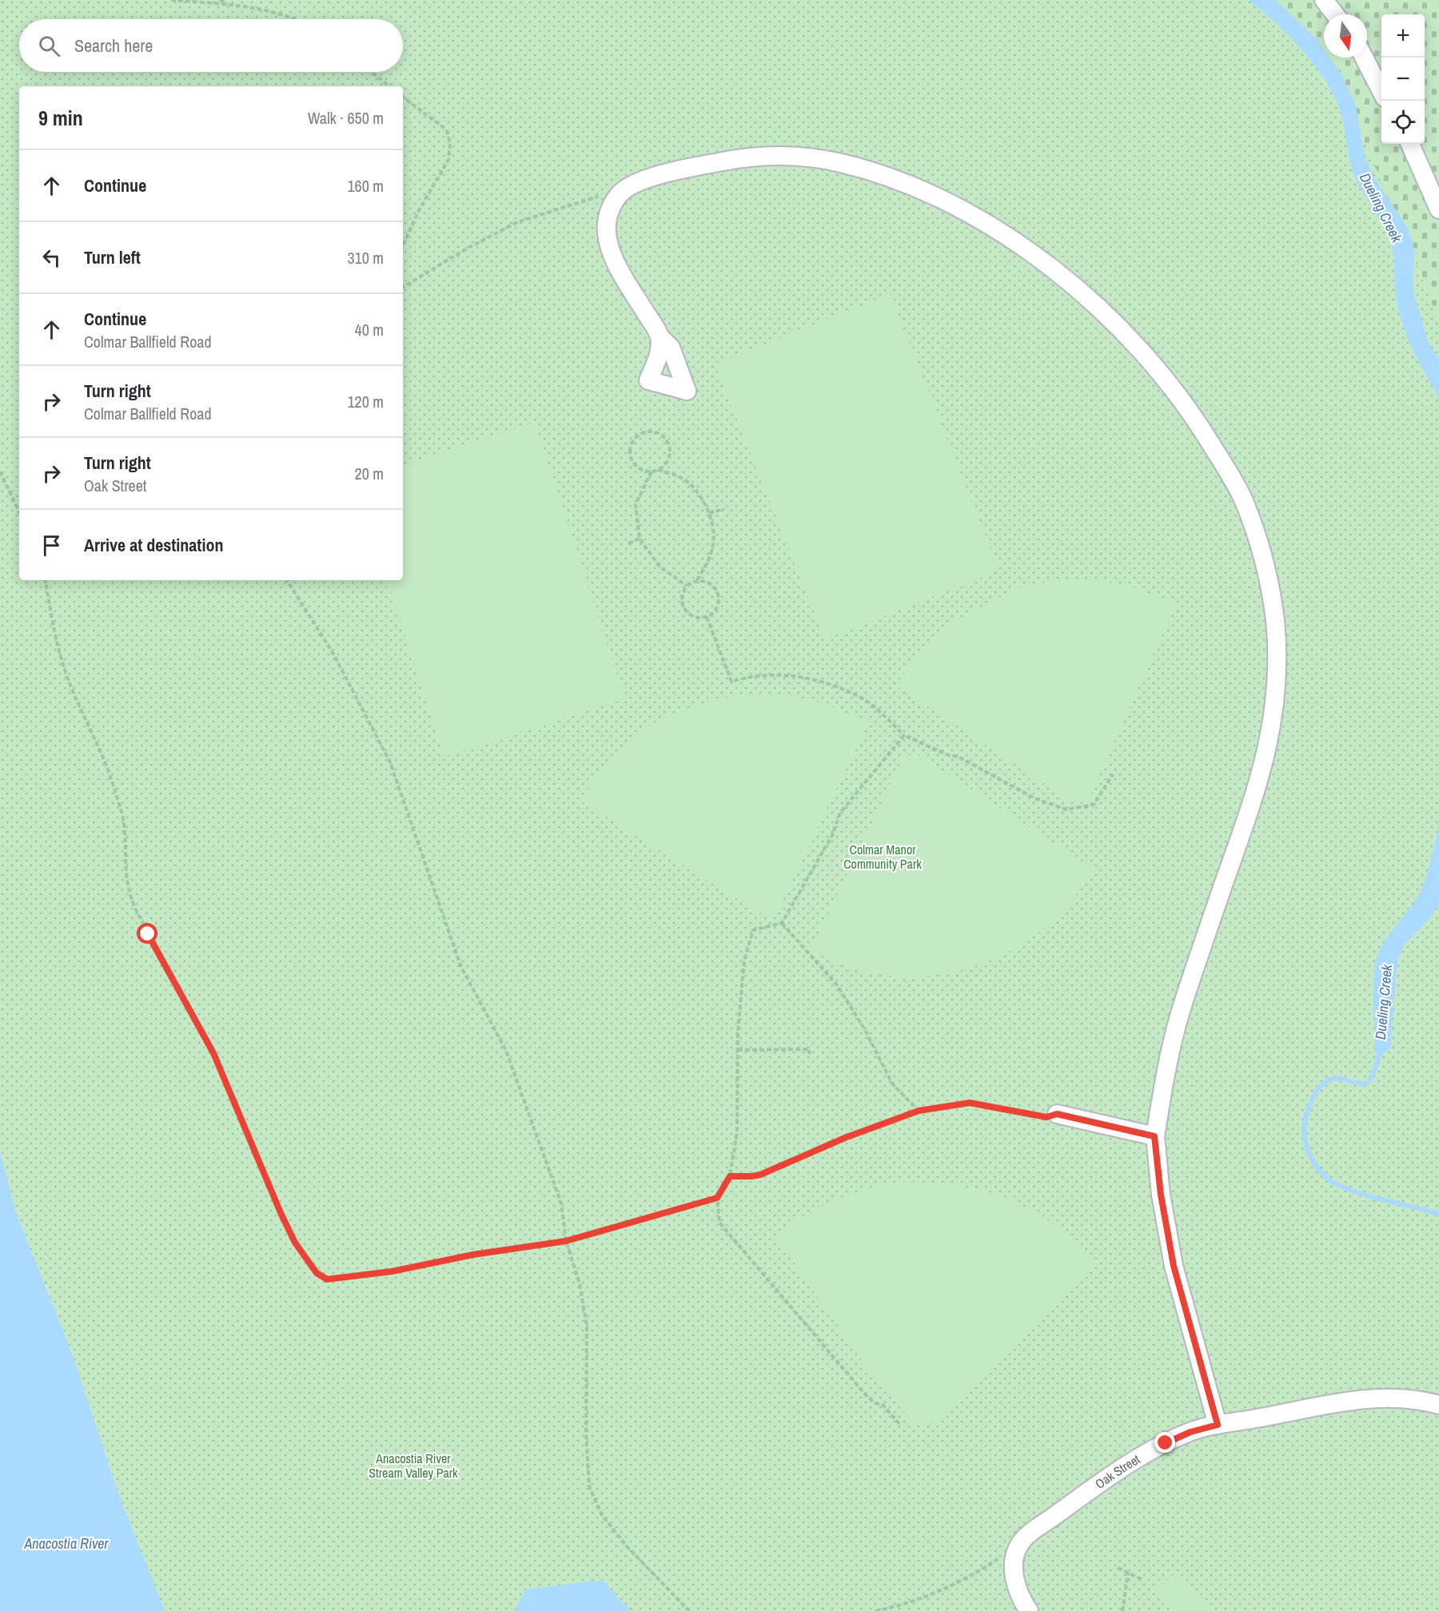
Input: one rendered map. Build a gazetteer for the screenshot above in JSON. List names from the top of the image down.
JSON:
{
  "streets": {
    "street": ["Oak Street"]
  },
  "water": ["Dueling Creek", "Anacostia River"],
  "parks": ["Colmar Manor Community Park", "Anacostia River Stream Valley Park"],
  "north": "bottom",
  "page": {
    "map_buttons": ["+", "−"],
    "search": "Search here",
    "heading": ["9 min", "Walk · 650 m"],
    "list": [
      ["Continue", "160 m"],
      ["Turn left", "310 m"],
      ["Continue", "Colmar Ballfield Road", "40 m"],
      ["Turn right", "Colmar Ballfield Road", "120 m"],
      ["Turn right", "Oak Street", "20 m"],
      "Arrive at destination"
    ]
  }
}
